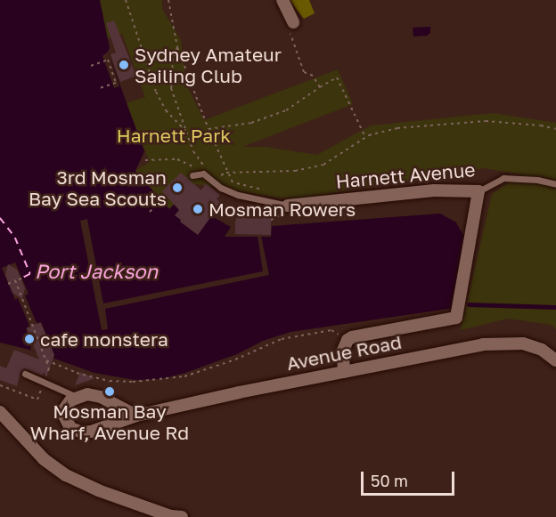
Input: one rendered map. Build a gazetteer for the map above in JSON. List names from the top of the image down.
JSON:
{
  "streets": {
    "street": ["Harnett Avenue", "Avenue Road"]
  },
  "water": ["Port Jackson"],
  "parks": ["Harnett Park"],
  "places": [
    "Sydney Amateur Sailing Club",
    "3rd Mosman Bay Sea Scouts",
    "Mosman Rowers",
    "cafe monstera",
    "Mosman Bay Wharf, Avenue Rd"
  ],
  "scale_bar": "50 m"
}
